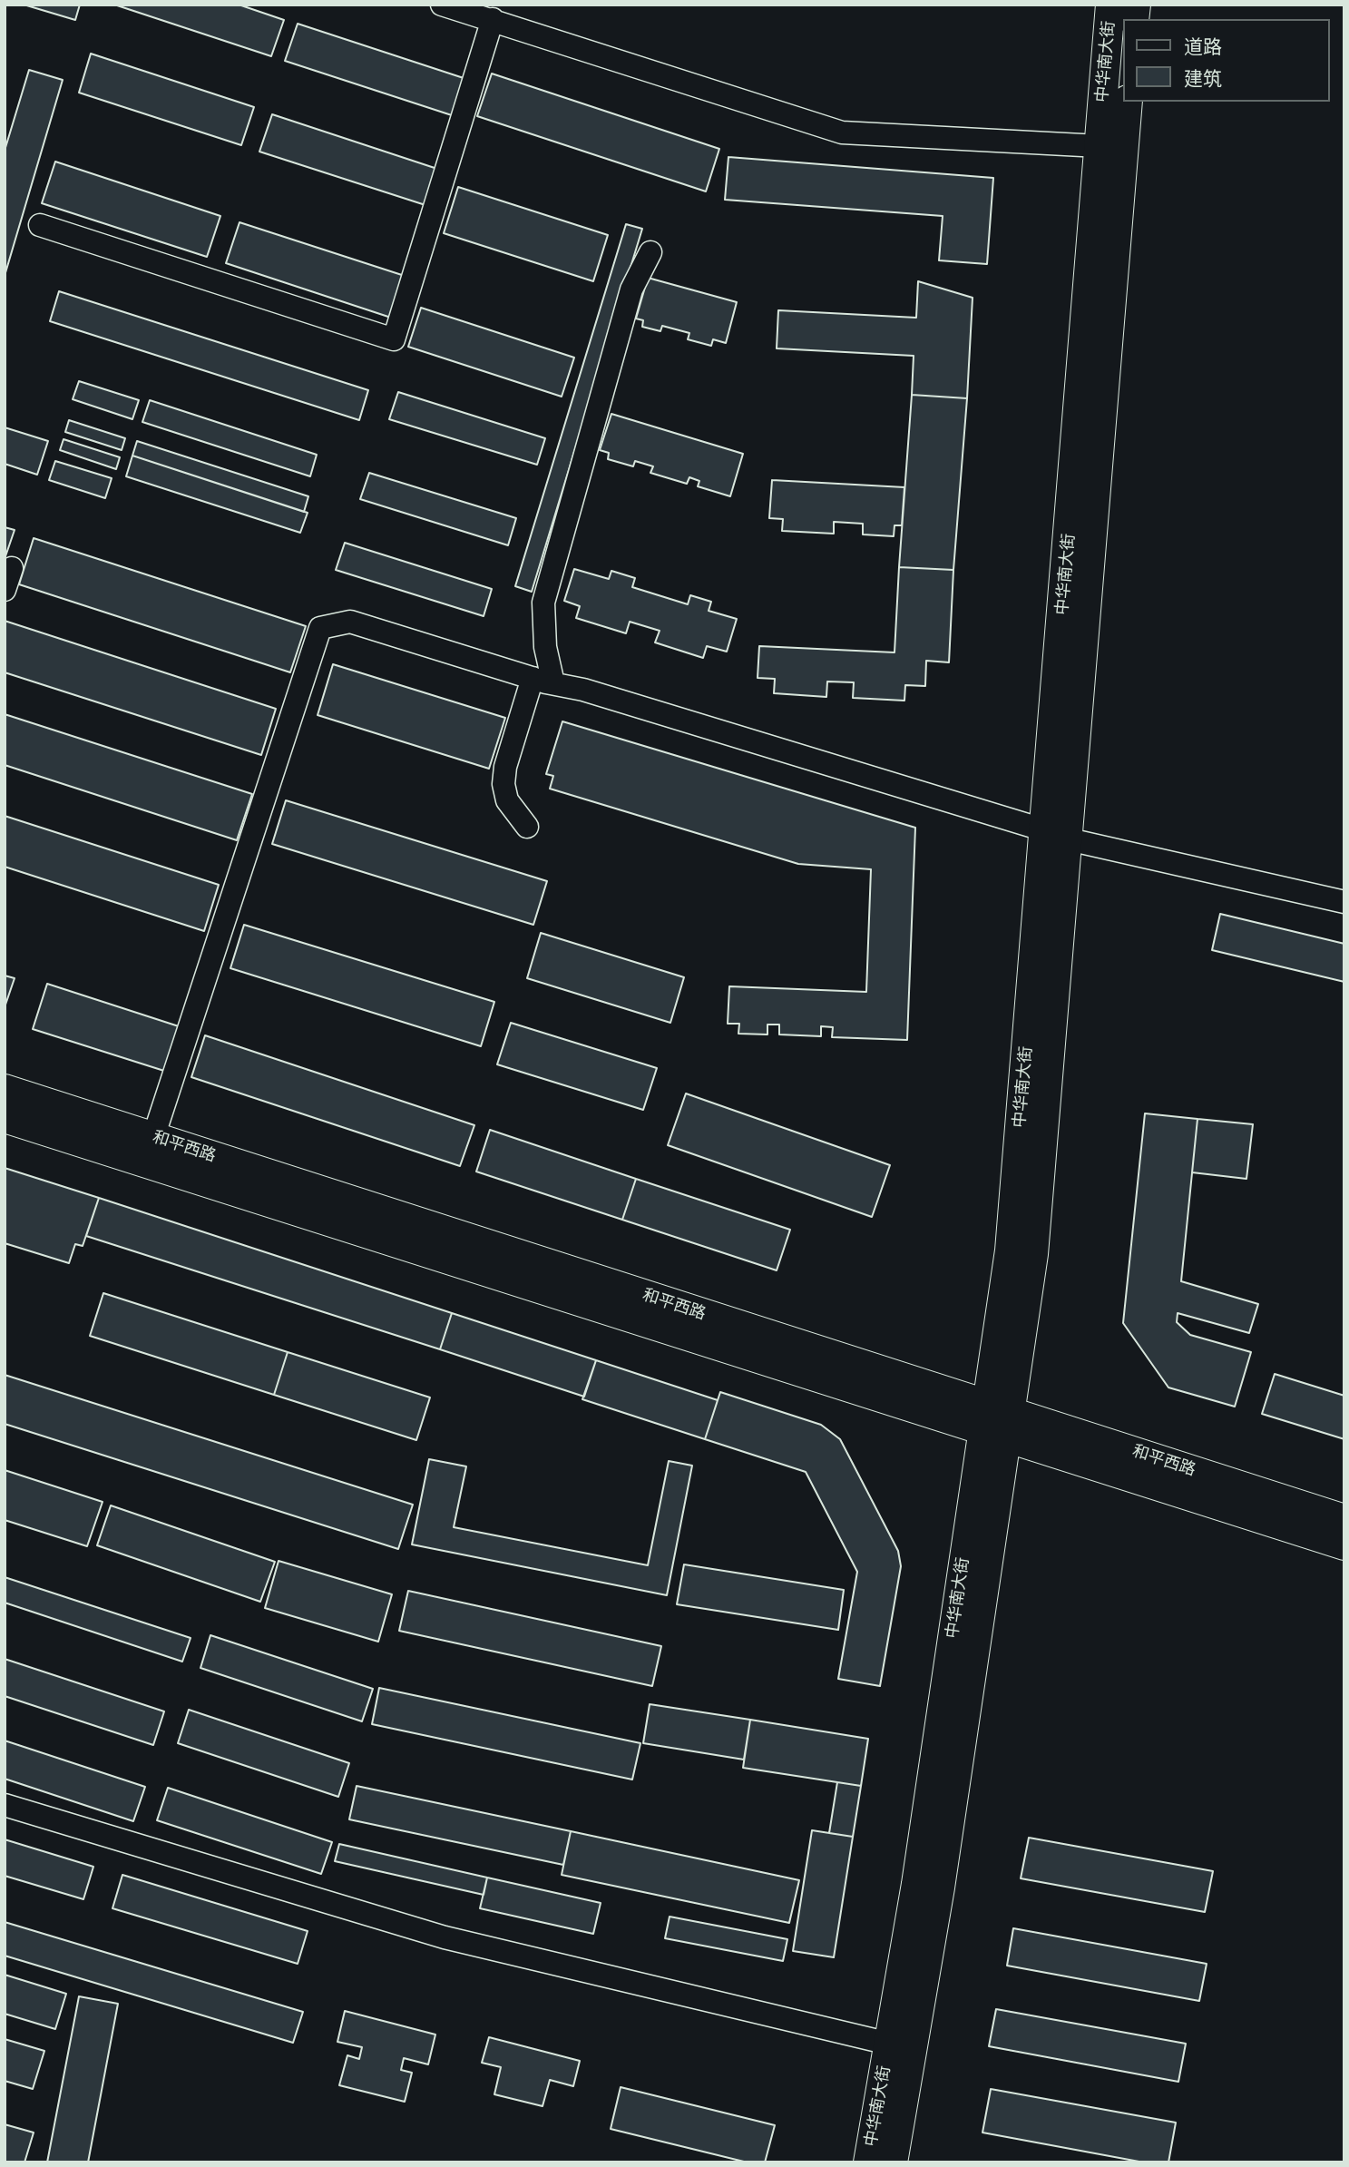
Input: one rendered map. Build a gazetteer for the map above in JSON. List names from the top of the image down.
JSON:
{
  "streets": {
    "main road": ["中华南大街", "和平西路"]
  },
  "crossings": [
    ["中华南大街", "和平西路"]
  ],
  "legend": ["道路", "建筑"]
}
